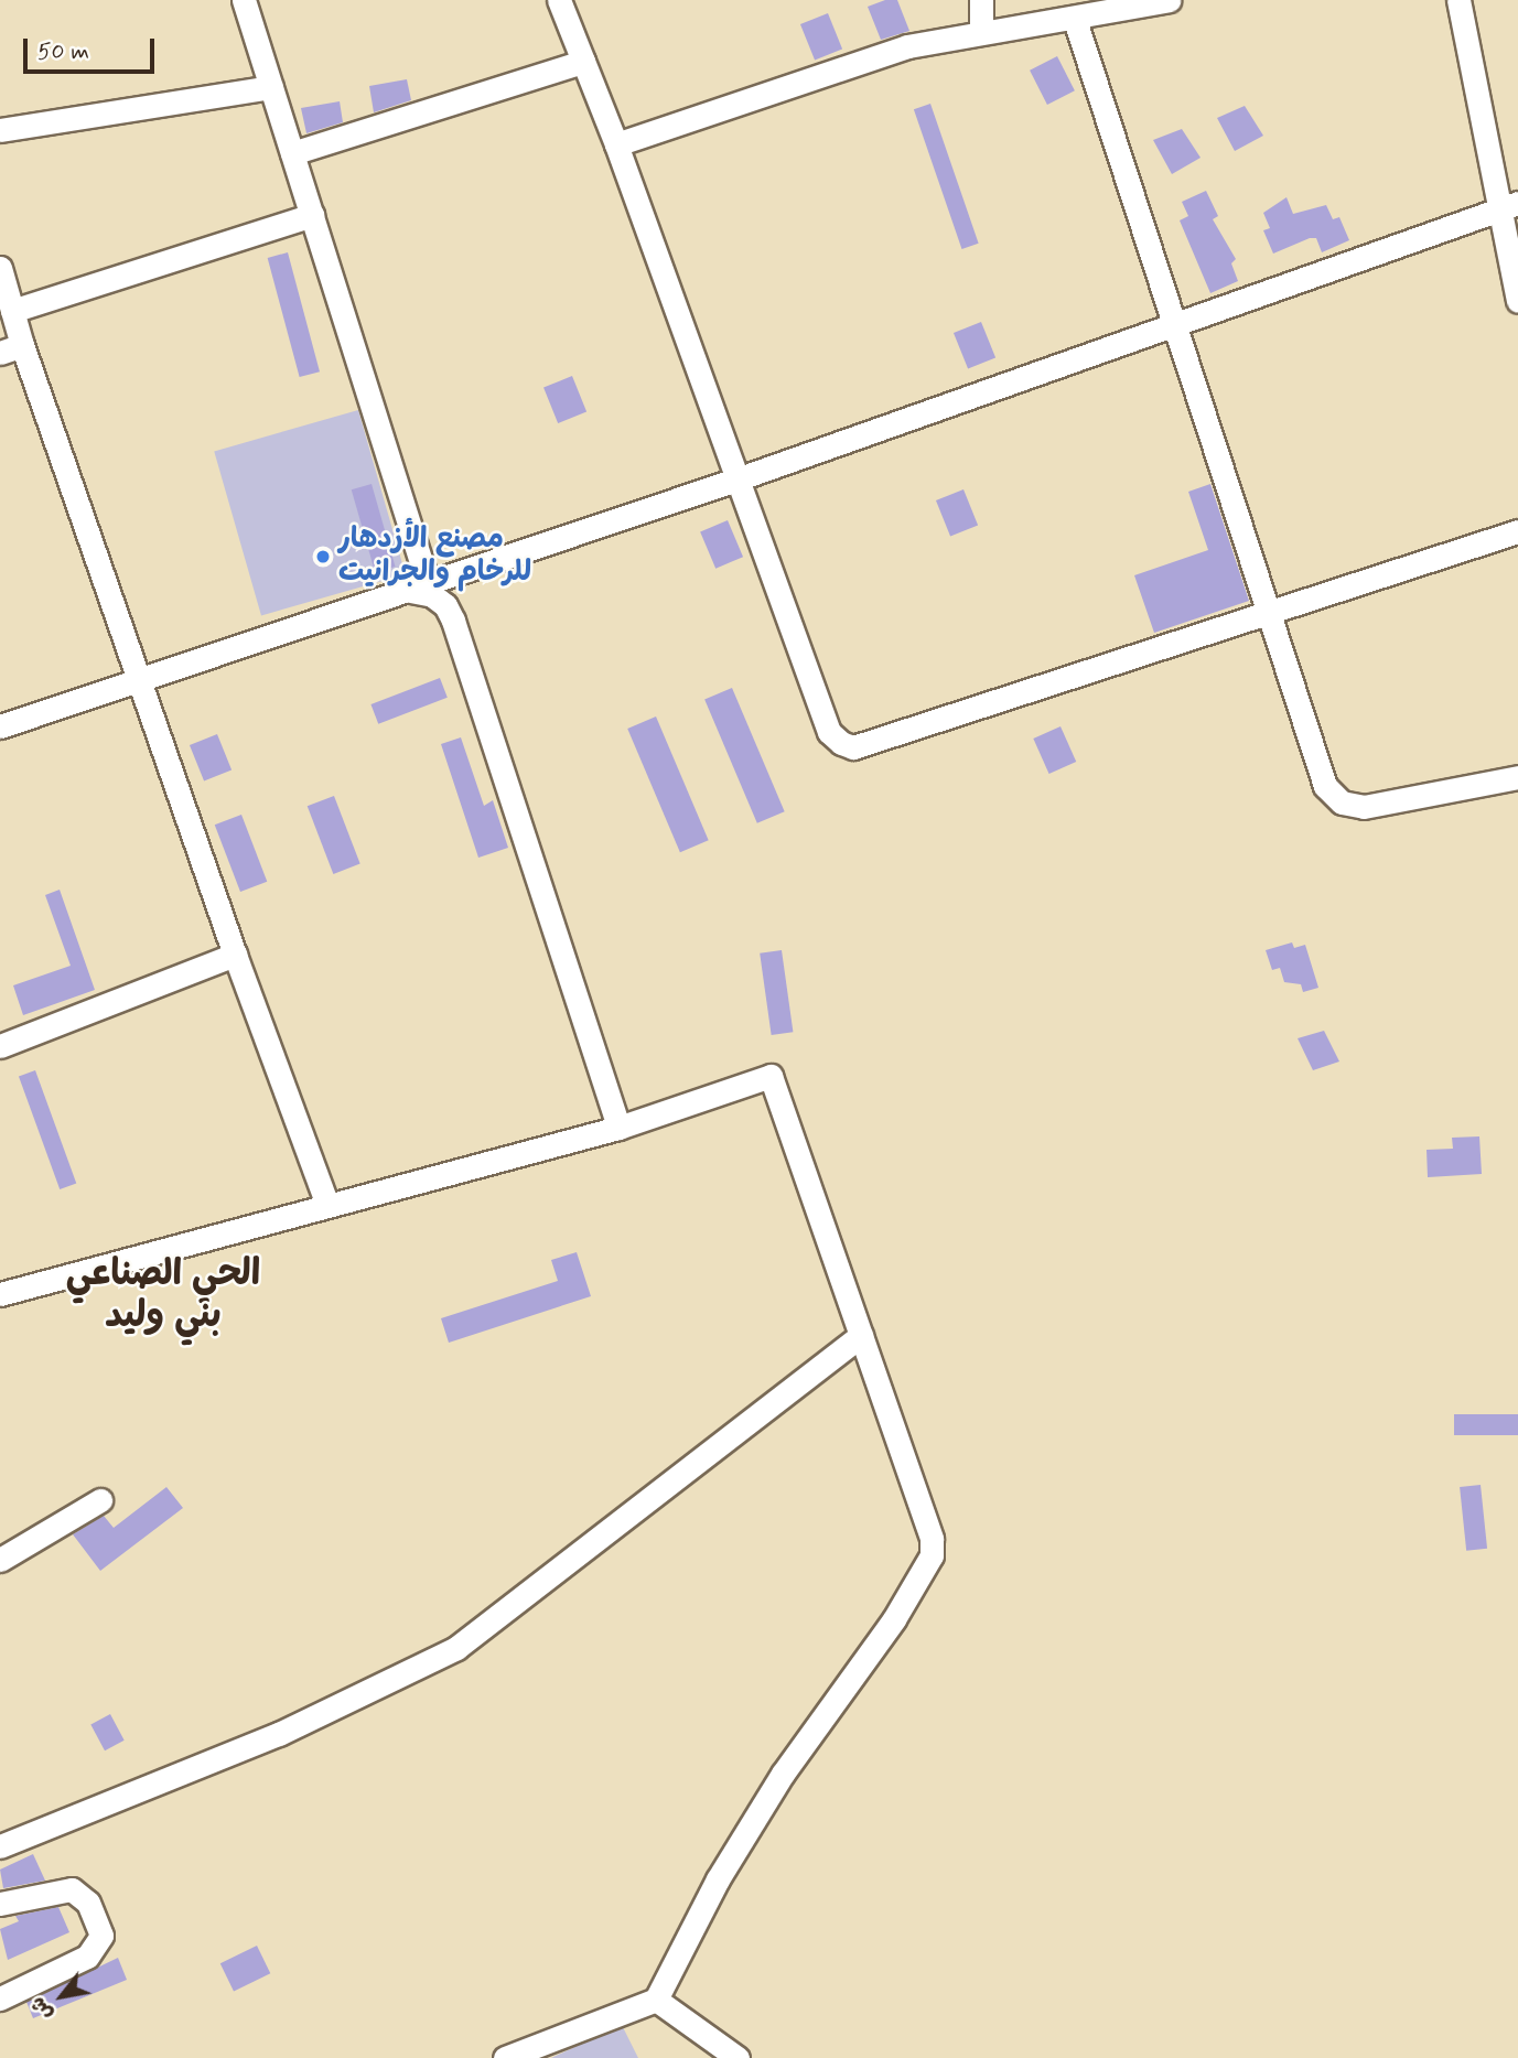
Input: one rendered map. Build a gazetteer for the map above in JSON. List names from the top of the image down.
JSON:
{
  "districts": ["الحي الصناعي بني وليد"],
  "places": ["مصنع الأزدهار للرخام والجرانيت"],
  "scale_bar": "50 m",
  "north": "bottom left"
}
